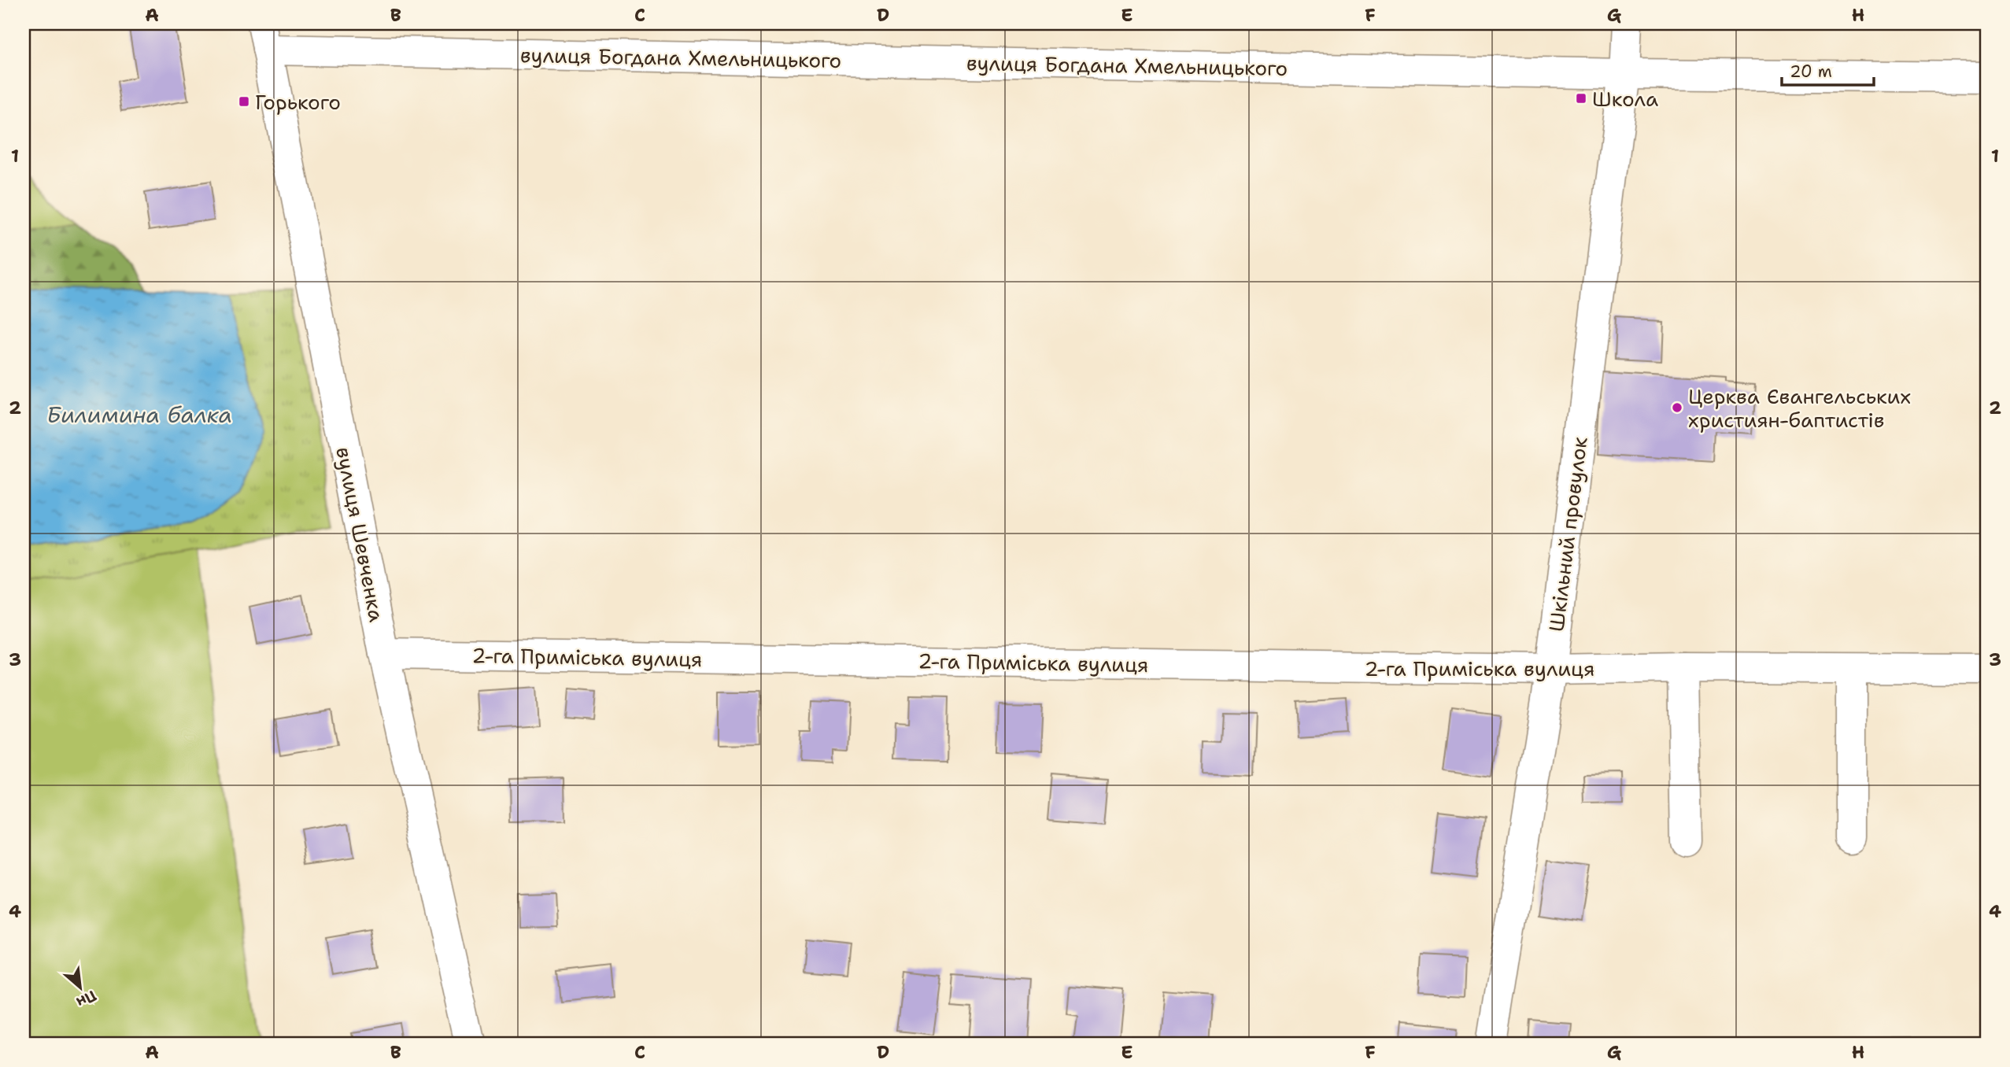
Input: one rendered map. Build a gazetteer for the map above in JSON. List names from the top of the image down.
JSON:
{
  "streets": {
    "street": [
      "вулиця Богдана Хмельницького",
      "вулиця Шевченка",
      "Шкільний провулок",
      "2-га Приміська вулиця"
    ]
  },
  "crossings": [
    ["вулиця Богдана Хмельницького", "вулиця Шевченка"],
    ["вулиця Богдана Хмельницького", "Шкільний провулок"],
    ["вулиця Шевченка", "2-га Приміська вулиця"],
    ["Шкільний провулок", "2-га Приміська вулиця"]
  ],
  "water": ["Билимина балка"],
  "places": {
    "transit": ["Школа", "Горького"],
    "other": ["Церква Євангельських християн-баптистів"]
  },
  "scale_bar": "20 m",
  "north": "bottom right",
  "grid": {
    "columns": [
      "A",
      "B",
      "C",
      "D",
      "E",
      "F",
      "G",
      "H"
    ],
    "rows": [
      "1",
      "2",
      "3",
      "4"
    ]
  }
}
